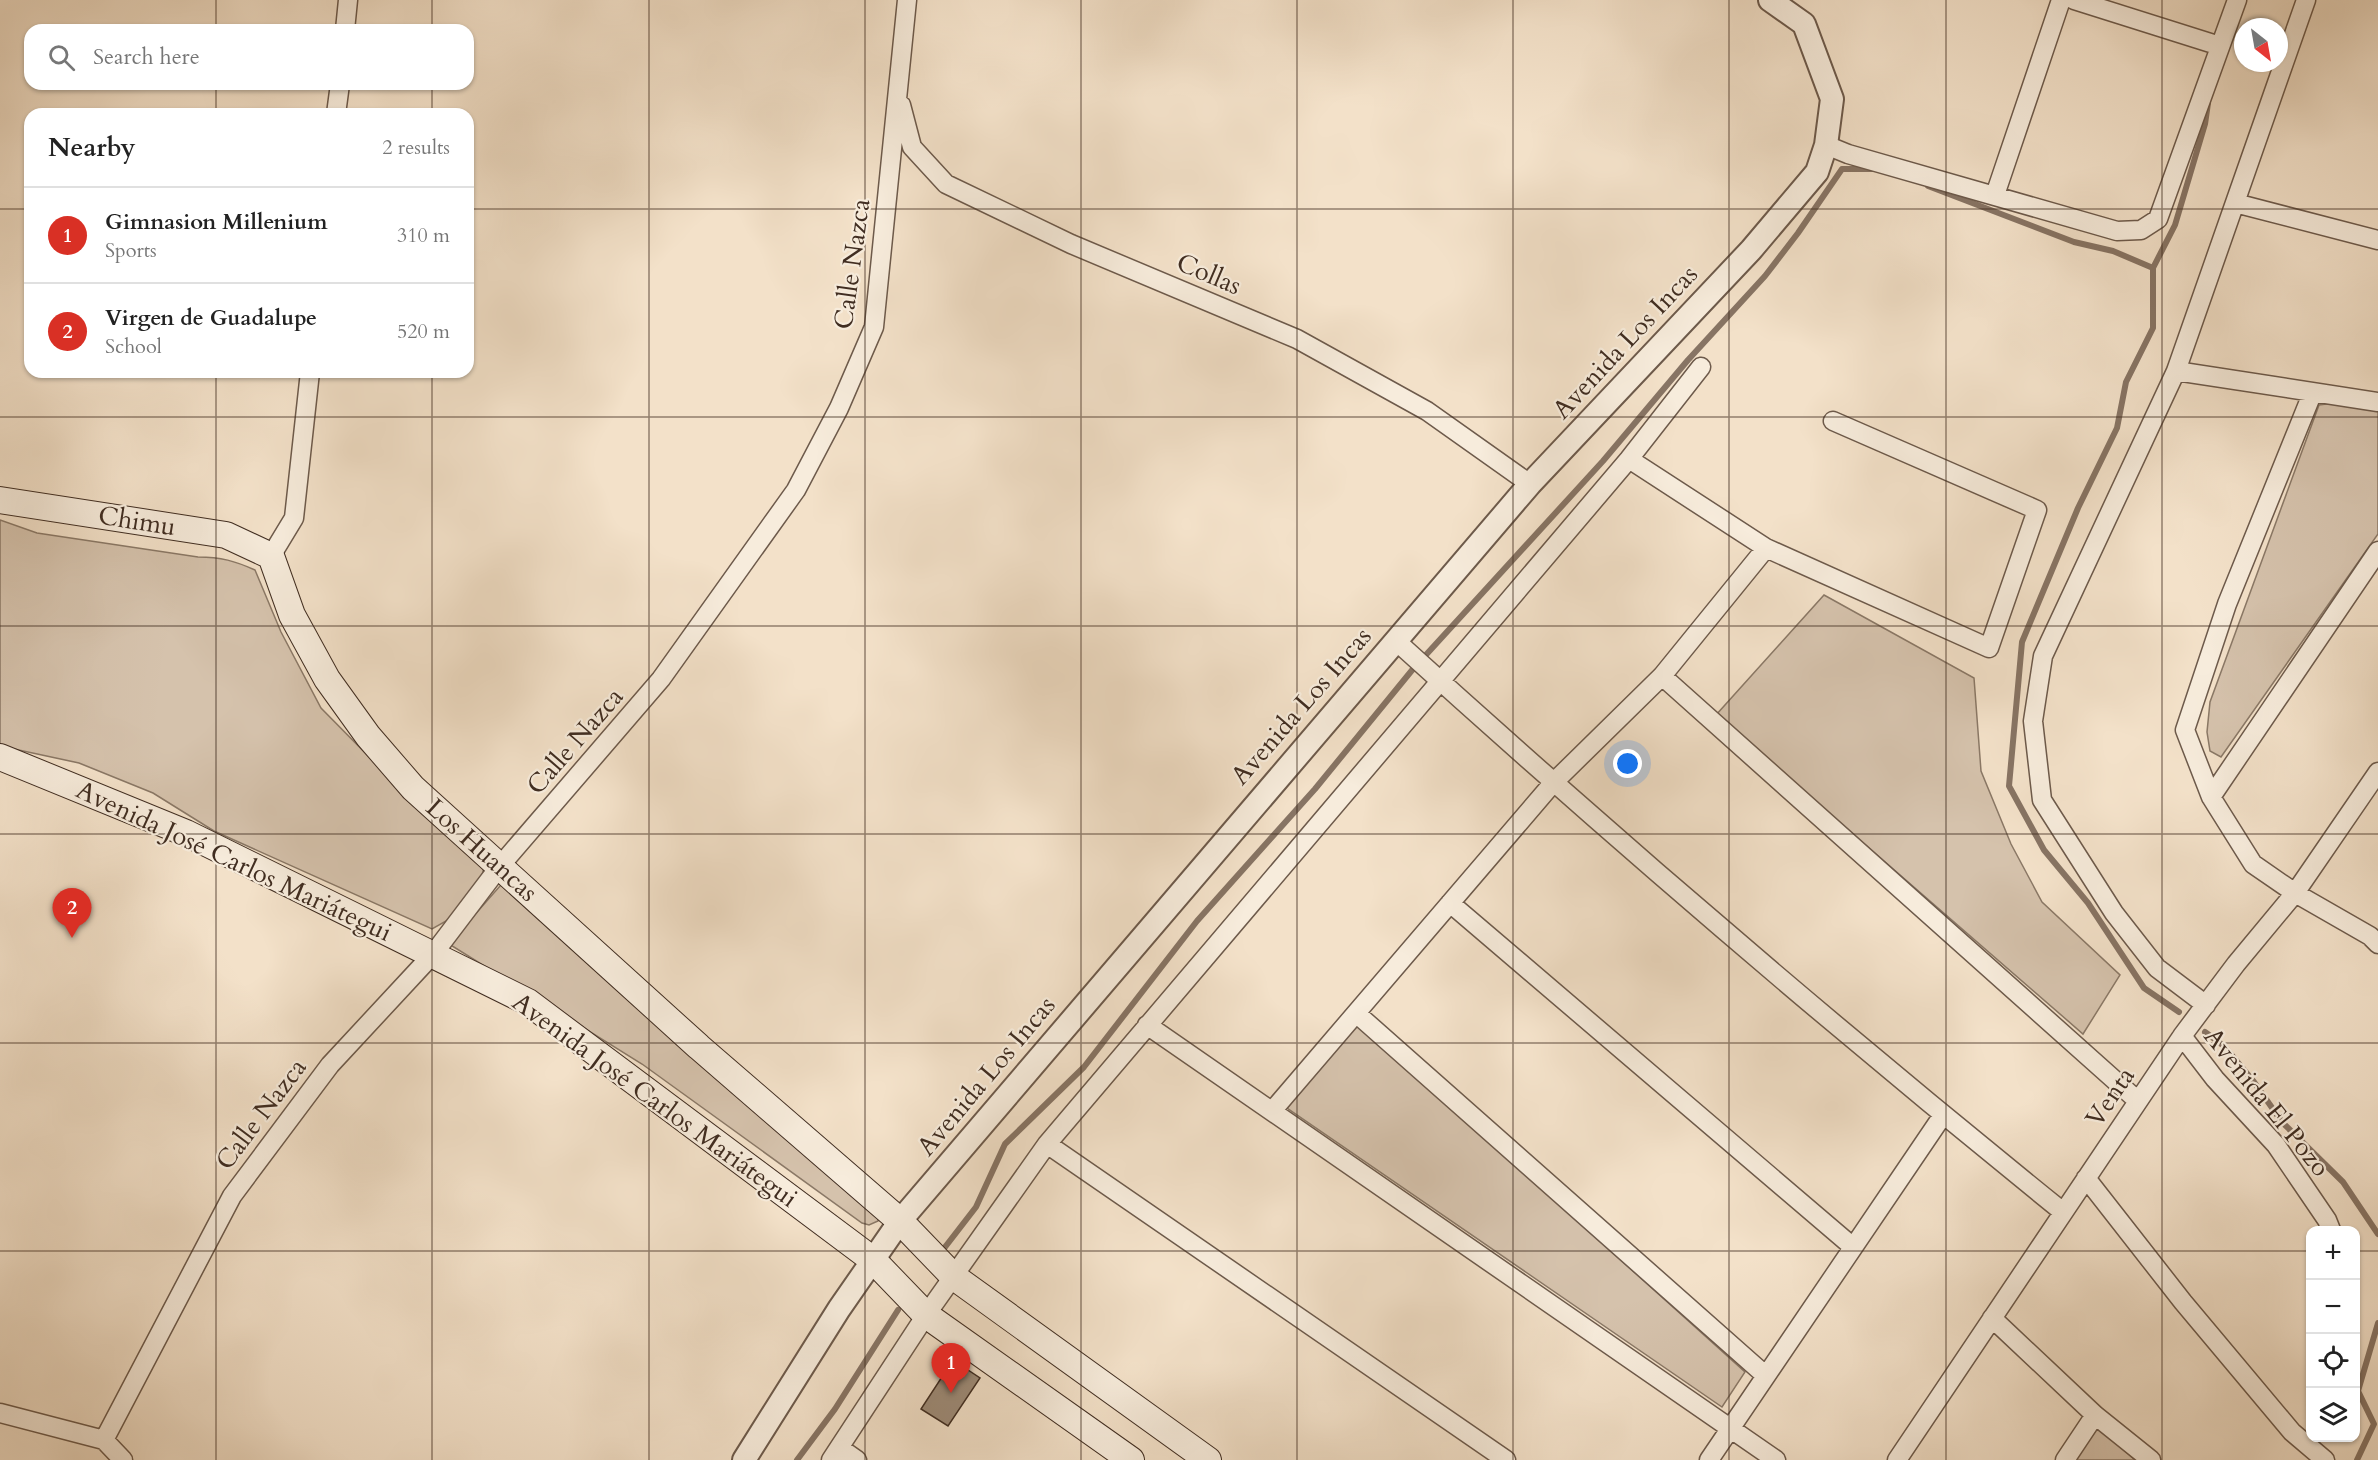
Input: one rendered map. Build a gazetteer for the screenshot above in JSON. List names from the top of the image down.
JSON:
{
  "streets": {
    "main road": ["Chimu", "Los Huancas", "Avenida José Carlos Mariátegui"],
    "street": [
      "Calle Nazca",
      "Collas",
      "Avenida Los Incas",
      "Venta",
      "Avenida El Pozo"
    ]
  },
  "crossings": [
    ["Calle Nazca", "Collas"],
    ["Calle Nazca", "Los Huancas"],
    ["Calle Nazca", "Avenida José Carlos Mariátegui"],
    ["Collas", "Avenida Los Incas"],
    ["Avenida Los Incas", "Los Huancas"],
    ["Avenida Los Incas", "Avenida José Carlos Mariátegui"],
    ["Chimu", "Los Huancas"],
    ["Venta", "Avenida El Pozo"]
  ],
  "north": "bottom right",
  "page": {
    "search": "Search here",
    "heading": ["Nearby", "2 results"],
    "list": [
      {
        "mark": "1",
        "name": "Gimnasion Millenium",
        "note": "Sports",
        "value": "310 m"
      },
      {
        "mark": "2",
        "name": "Virgen de Guadalupe",
        "note": "School",
        "value": "520 m"
      }
    ],
    "pins": ["2", "1"],
    "map_buttons": ["+", "−"]
  }
}
